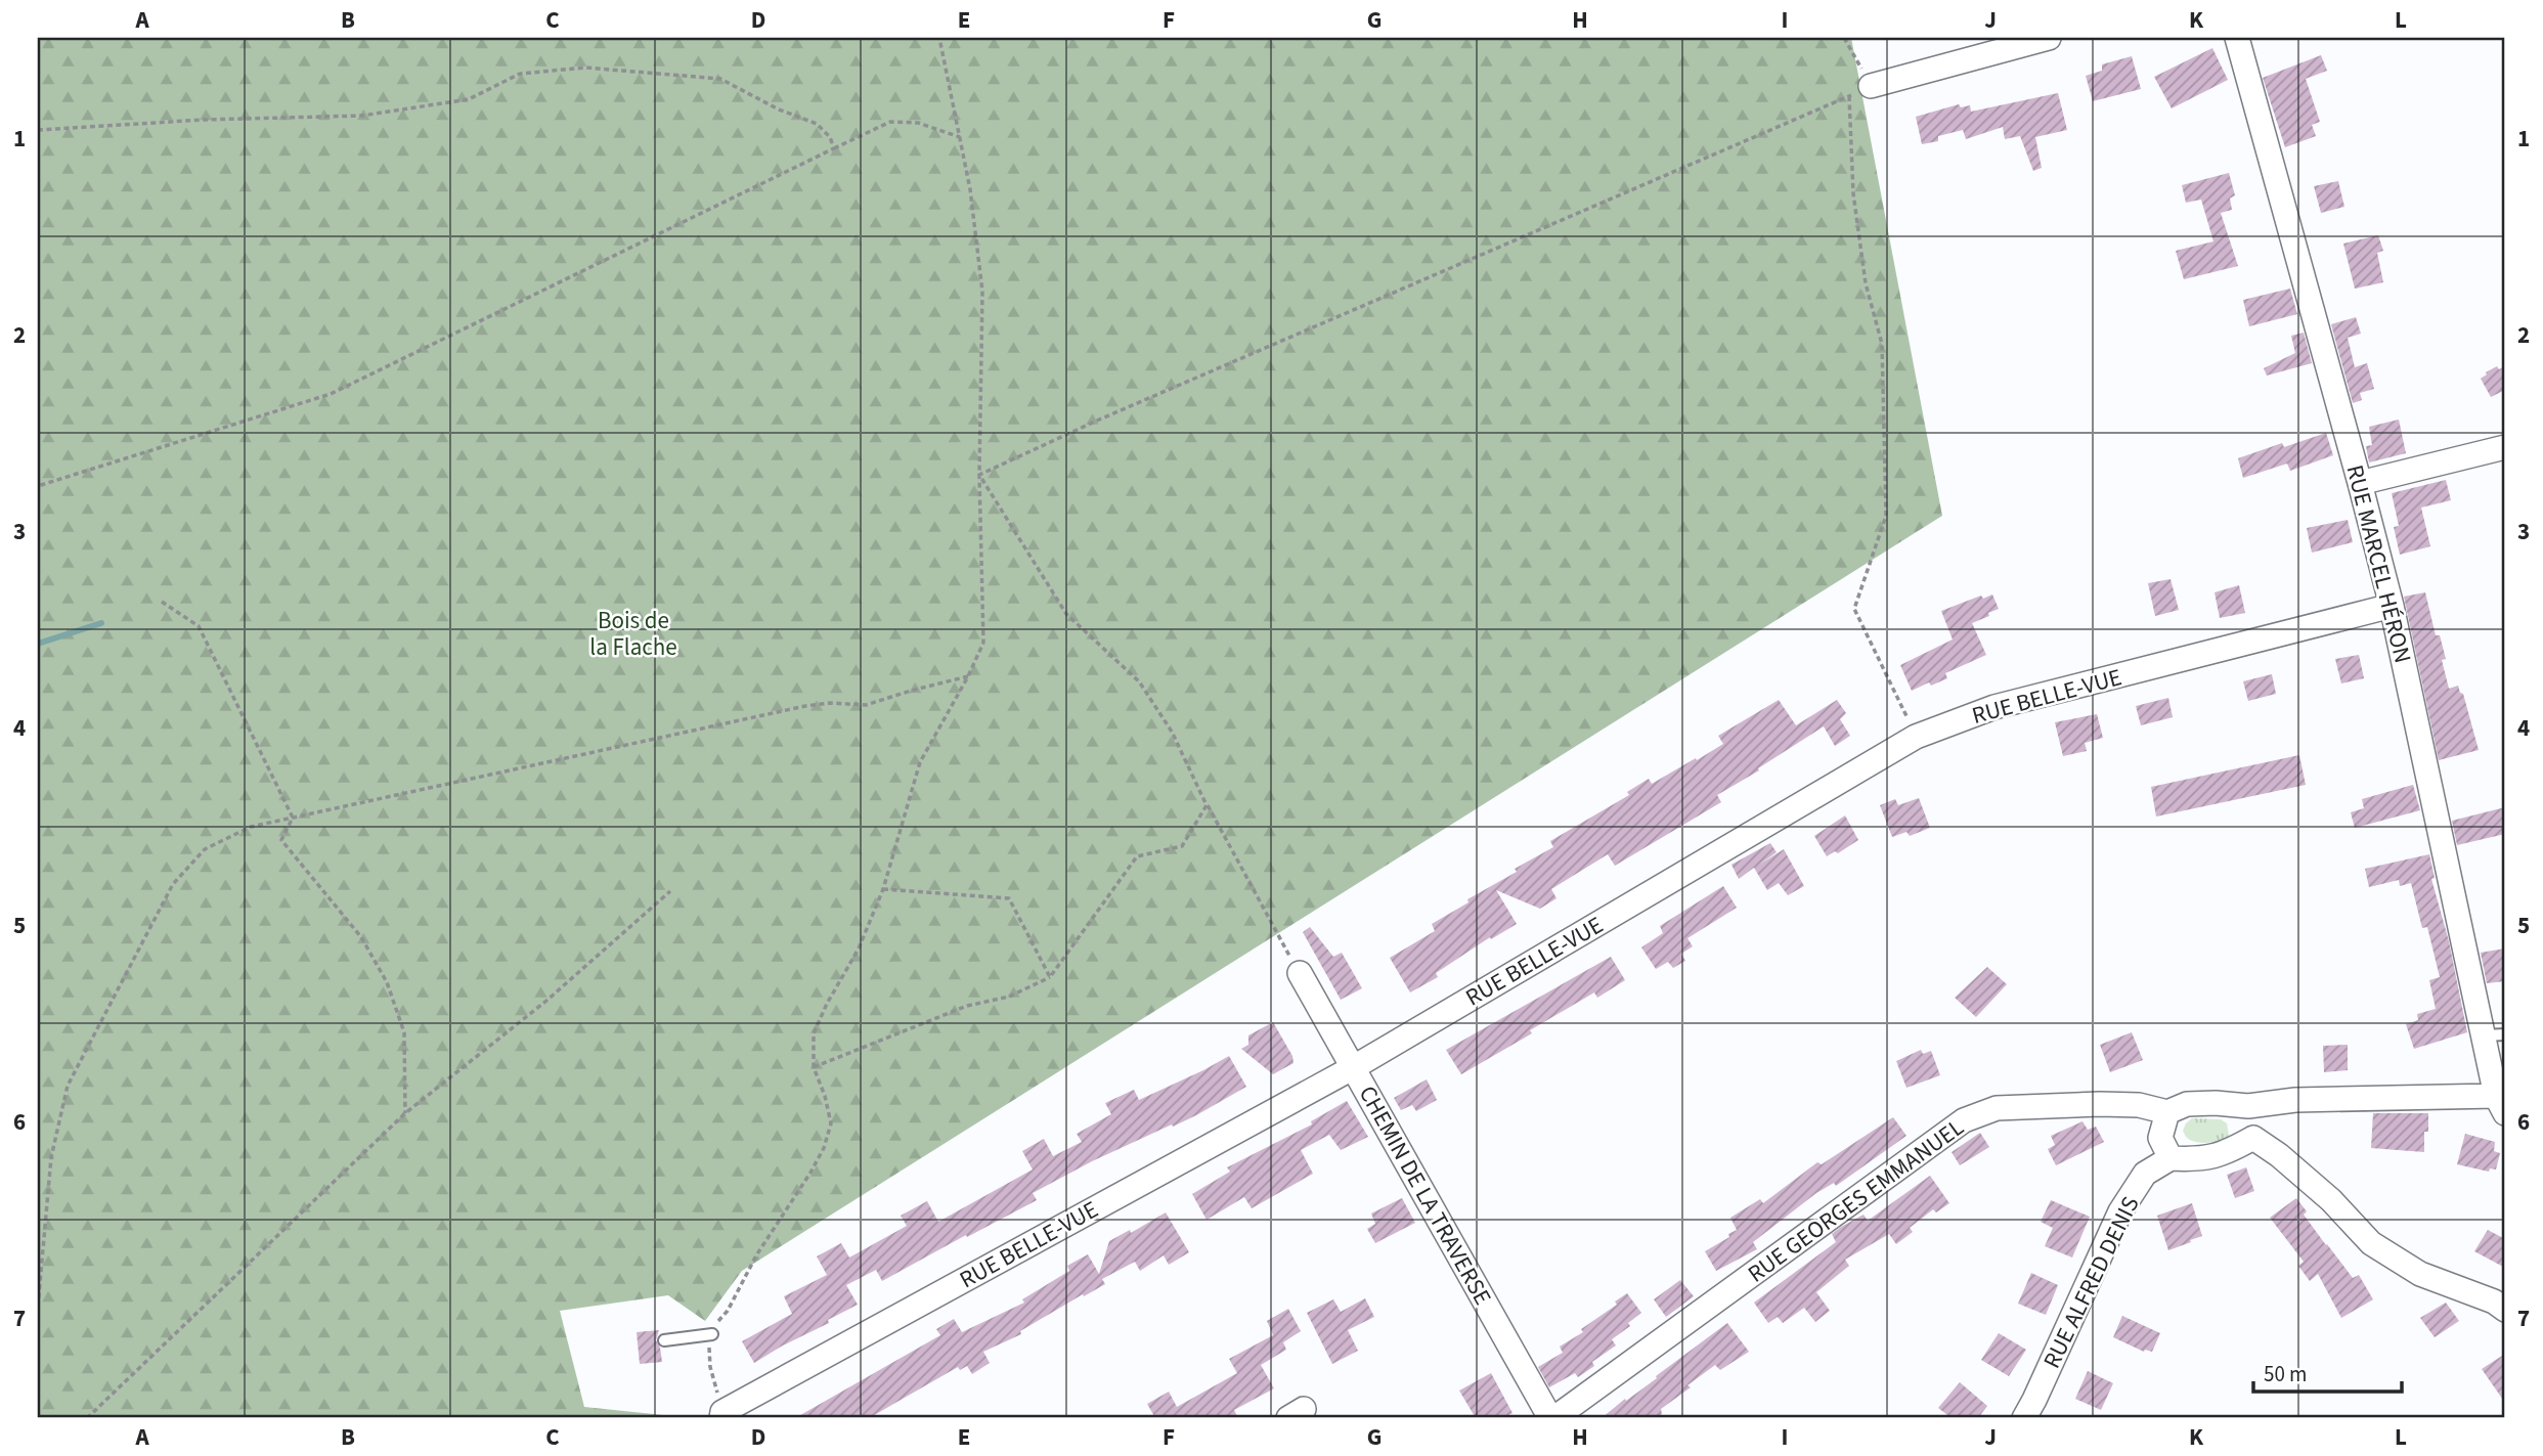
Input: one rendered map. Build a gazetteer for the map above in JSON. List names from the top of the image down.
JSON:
{
  "streets": {
    "street": [
      "RUE MARCEL HÉRON",
      "RUE BELLE-VUE",
      "CHEMIN DE LA TRAVERSE",
      "RUE GEORGES EMMANUEL",
      "RUE ALFRED DENIS"
    ]
  },
  "crossings": [
    ["RUE MARCEL HÉRON", "RUE BELLE-VUE"],
    ["RUE MARCEL HÉRON", "RUE GEORGES EMMANUEL"],
    ["RUE BELLE-VUE", "CHEMIN DE LA TRAVERSE"],
    ["CHEMIN DE LA TRAVERSE", "RUE GEORGES EMMANUEL"]
  ],
  "parks": ["Bois de la Flache"],
  "scale_bar": "50 m",
  "grid": {
    "columns": [
      "A",
      "B",
      "C",
      "D",
      "E",
      "F",
      "G",
      "H",
      "I",
      "J",
      "K",
      "L"
    ],
    "rows": [
      "1",
      "2",
      "3",
      "4",
      "5",
      "6",
      "7"
    ]
  }
}
